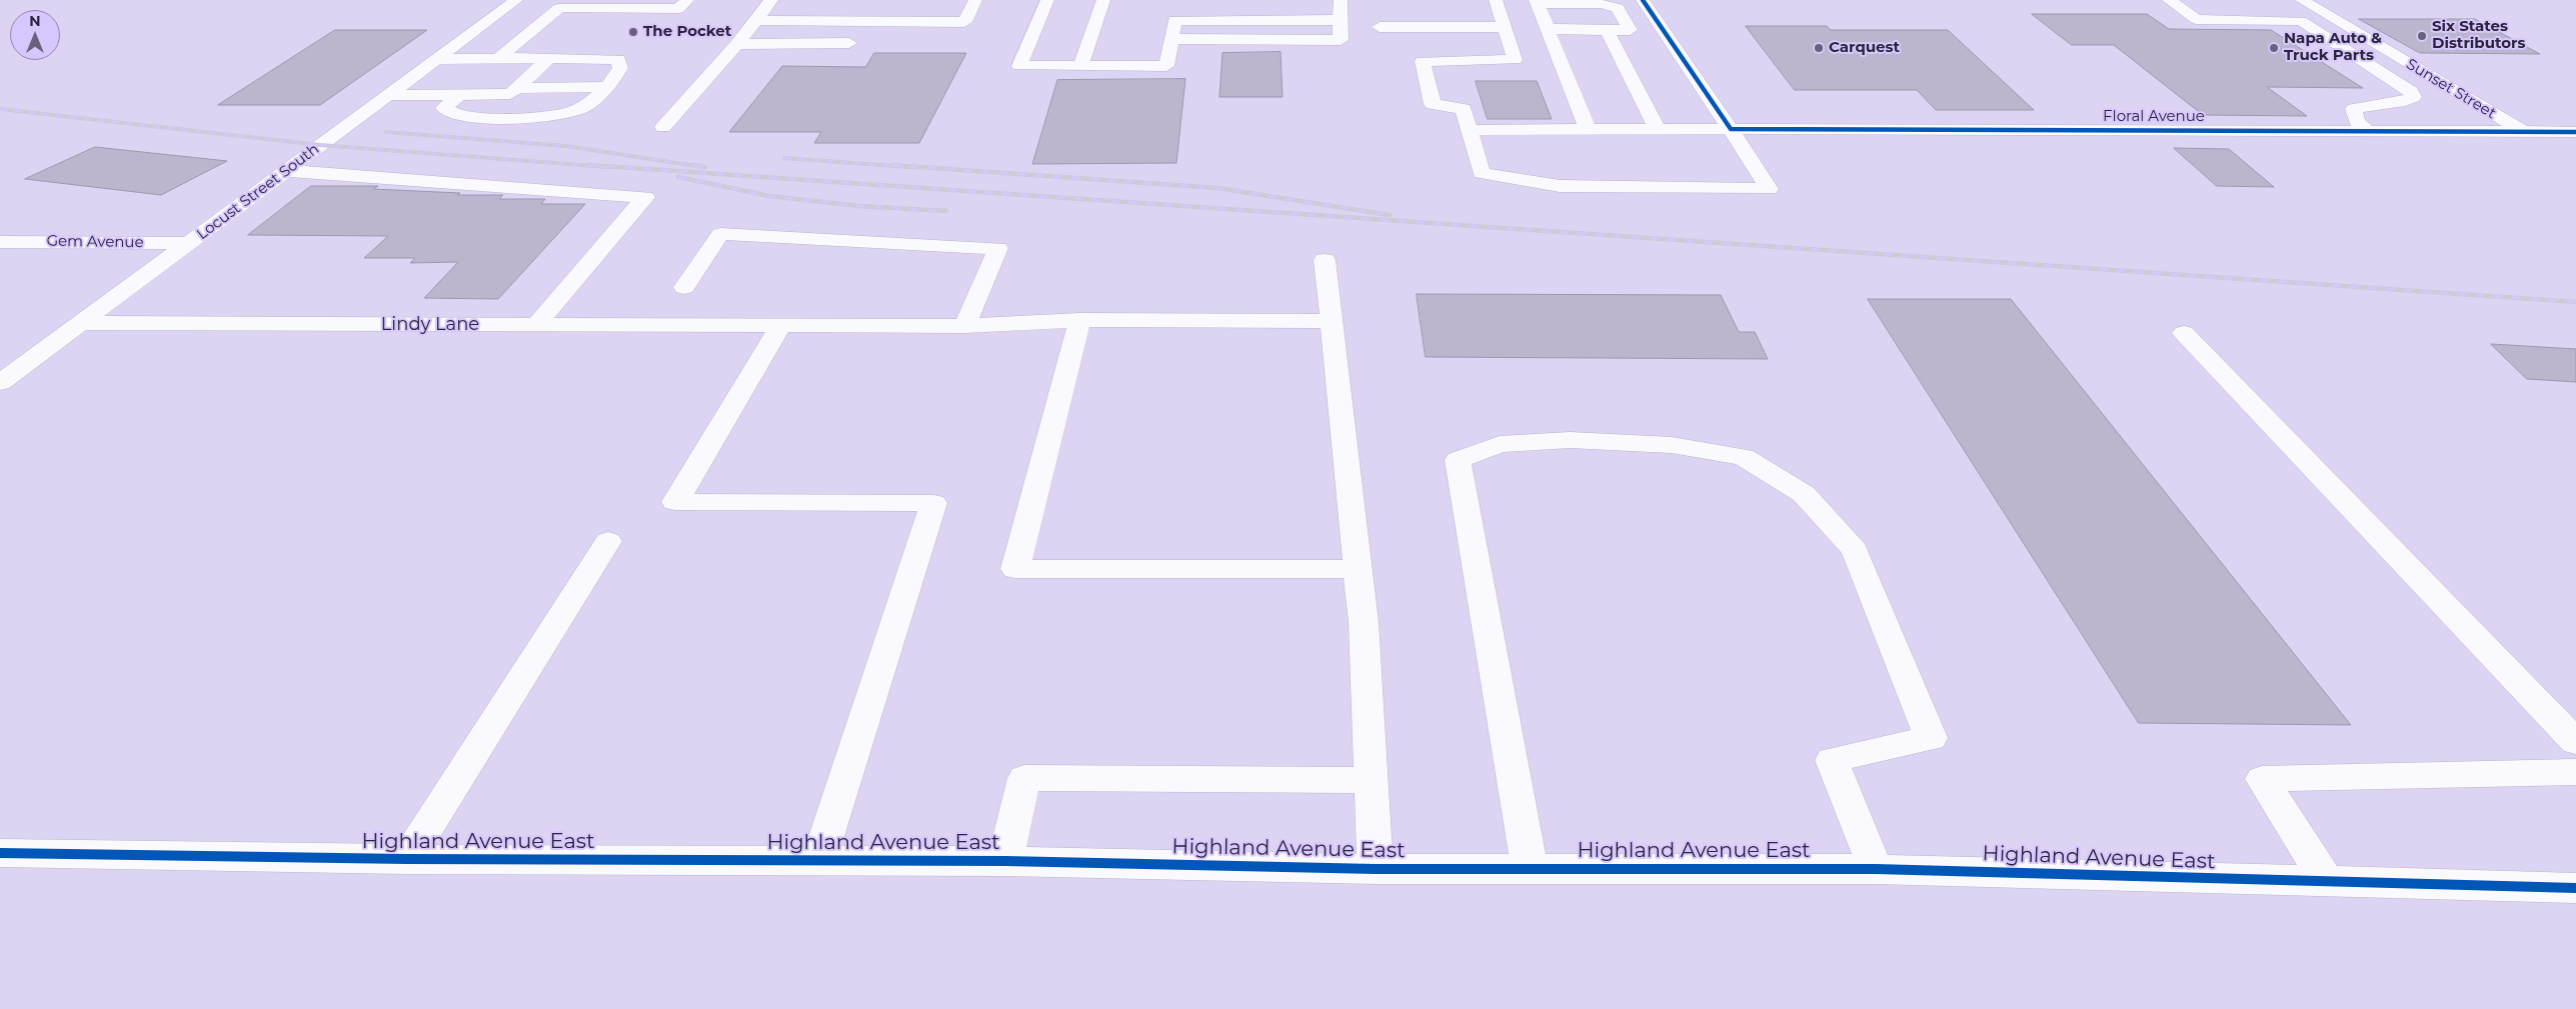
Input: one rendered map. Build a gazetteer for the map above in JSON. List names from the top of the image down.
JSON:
{
  "streets": {
    "street": [
      "Sunset Street",
      "Floral Avenue",
      "Locust Street South",
      "Gem Avenue",
      "Lindy Lane",
      "Highland Avenue East"
    ]
  },
  "crossings": [
    ["Sunset Street", "Floral Avenue"],
    ["Locust Street South", "Gem Avenue"],
    ["Locust Street South", "Lindy Lane"]
  ],
  "places": [
    "The Pocket",
    "Six States Distributors",
    "Carquest",
    "Napa Auto & Truck Parts"
  ],
  "north": "top"
}
